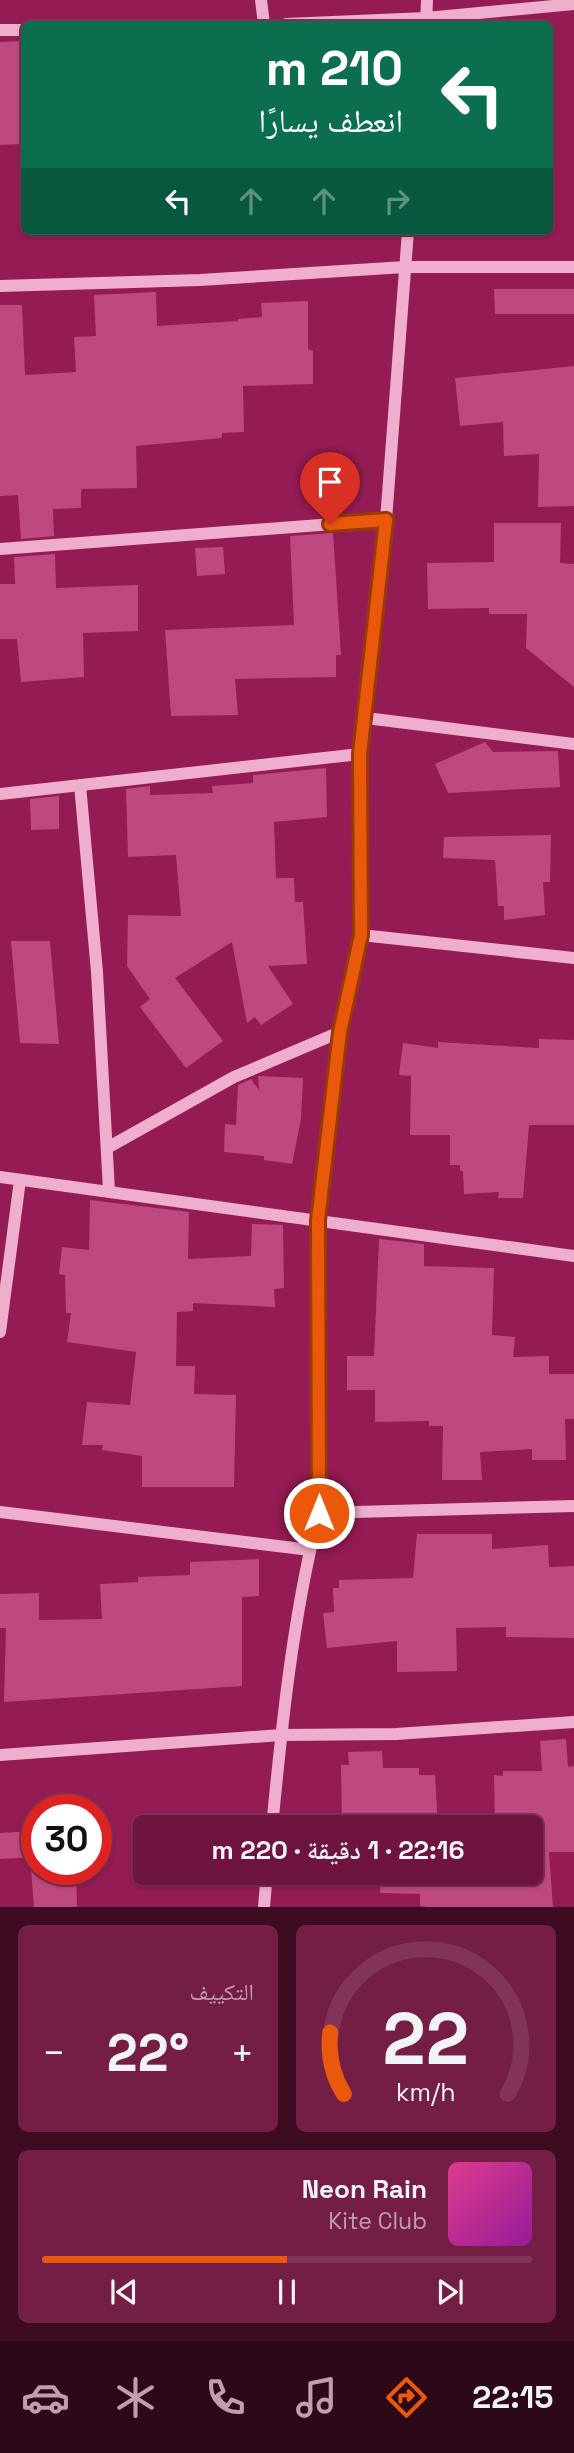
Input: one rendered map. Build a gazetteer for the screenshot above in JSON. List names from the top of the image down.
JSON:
{
  "page": {
    "turn": ["210 m", "انعطف يسارًا"],
    "limit": "30",
    "trip": "22:16 · 1 دقيقة · 220 m",
    "tile": "التكييف",
    "heat": ["−", "22°", "+"],
    "song": ["Neon Rain", "Kite Club"],
    "tabs": "22:15",
    "gauge": ["22", "km/h"]
  }
}
